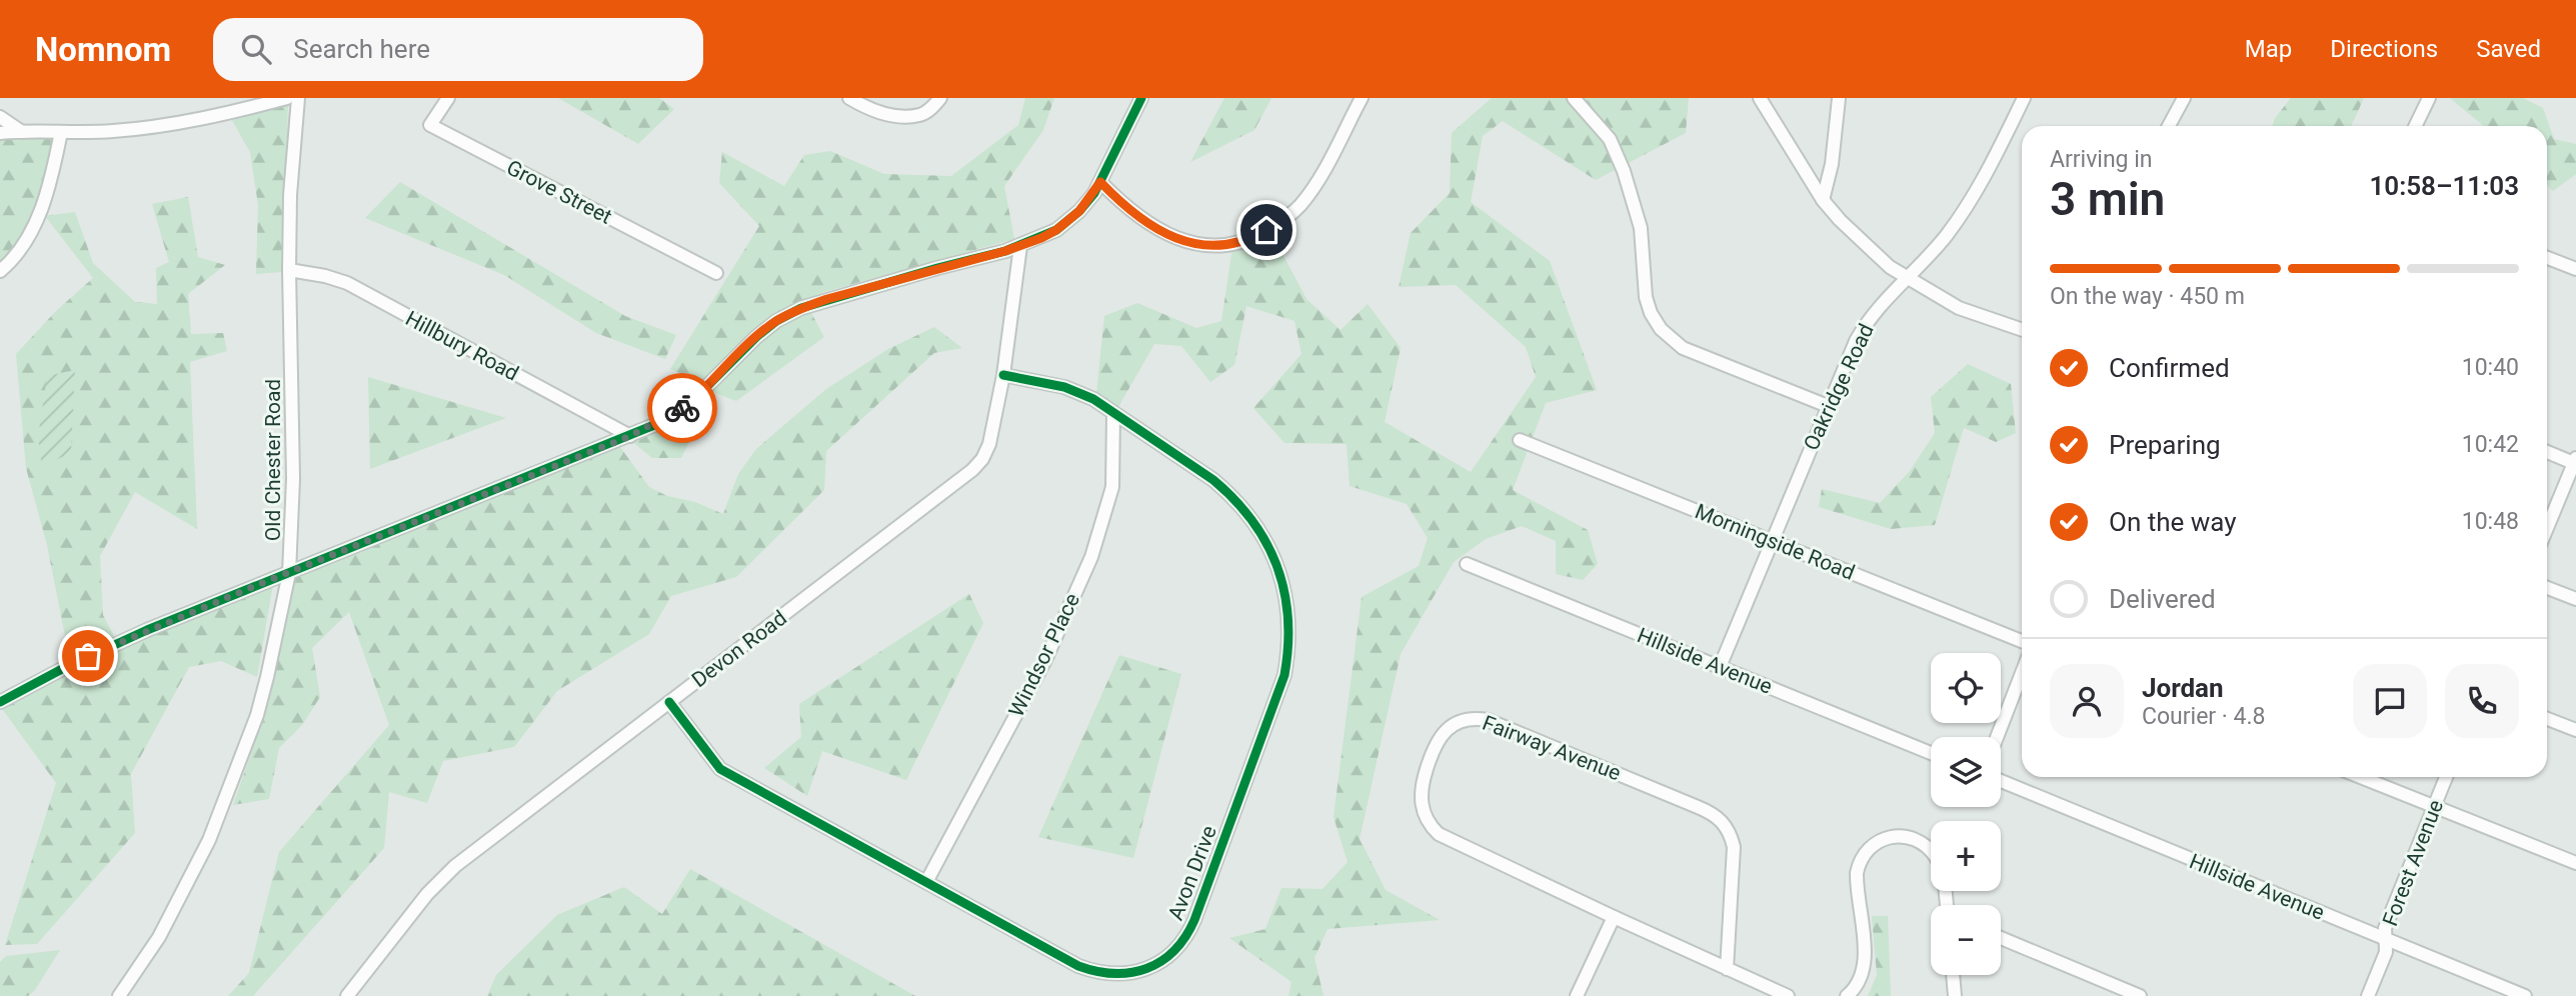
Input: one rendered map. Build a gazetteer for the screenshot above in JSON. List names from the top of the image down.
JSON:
{
  "streets": {
    "street": [
      "Grove Street",
      "Hillbury Road",
      "Oakridge Road",
      "Old Chester Road",
      "Morningside Road",
      "Devon Road",
      "Windsor Place",
      "Hillside Avenue",
      "Fairway Avenue",
      "Forest Avenue",
      "Avon Drive"
    ]
  },
  "crossings": [
    ["Hillbury Road", "Old Chester Road"],
    ["Oakridge Road", "Morningside Road"],
    ["Oakridge Road", "Hillside Avenue"],
    ["Devon Road", "Avon Drive"],
    ["Windsor Place", "Avon Drive"],
    ["Hillside Avenue", "Forest Avenue"]
  ],
  "page": {
    "header": "Nomnom",
    "search": "Search here",
    "nav": ["Map", "Directions", "Saved"],
    "heading": ["3 min", "Arriving in", "10:58–11:03"],
    "panel": ["Jordan", "Courier · 4.8"],
    "bar": "On the way · 450 m",
    "list": [
      ["Confirmed", "10:40"],
      ["Preparing", "10:42"],
      ["On the way", "10:48"],
      "Delivered"
    ],
    "map_buttons": ["+", "−"]
  }
}
